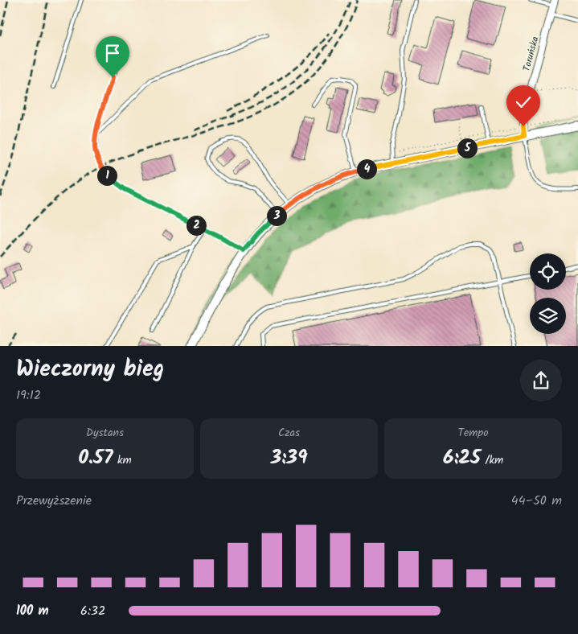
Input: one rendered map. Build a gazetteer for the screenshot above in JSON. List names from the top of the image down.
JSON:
{
  "streets": {
    "street": ["Toruńska"]
  },
  "page": {
    "pins": [
      "5",
      "4",
      "1",
      "3",
      "2"
    ],
    "heading": ["Wieczorny bieg", "19:12"],
    "stats": [
      ["Dystans", "0.57 km"],
      ["Czas", "3:39"],
      ["Tempo", "6:25 /km"]
    ],
    "chart": ["Przewyższenie", "44–50 m"],
    "list": [
      {
        "name": "100 m",
        "note": "6:32"
      }
    ]
  }
}
